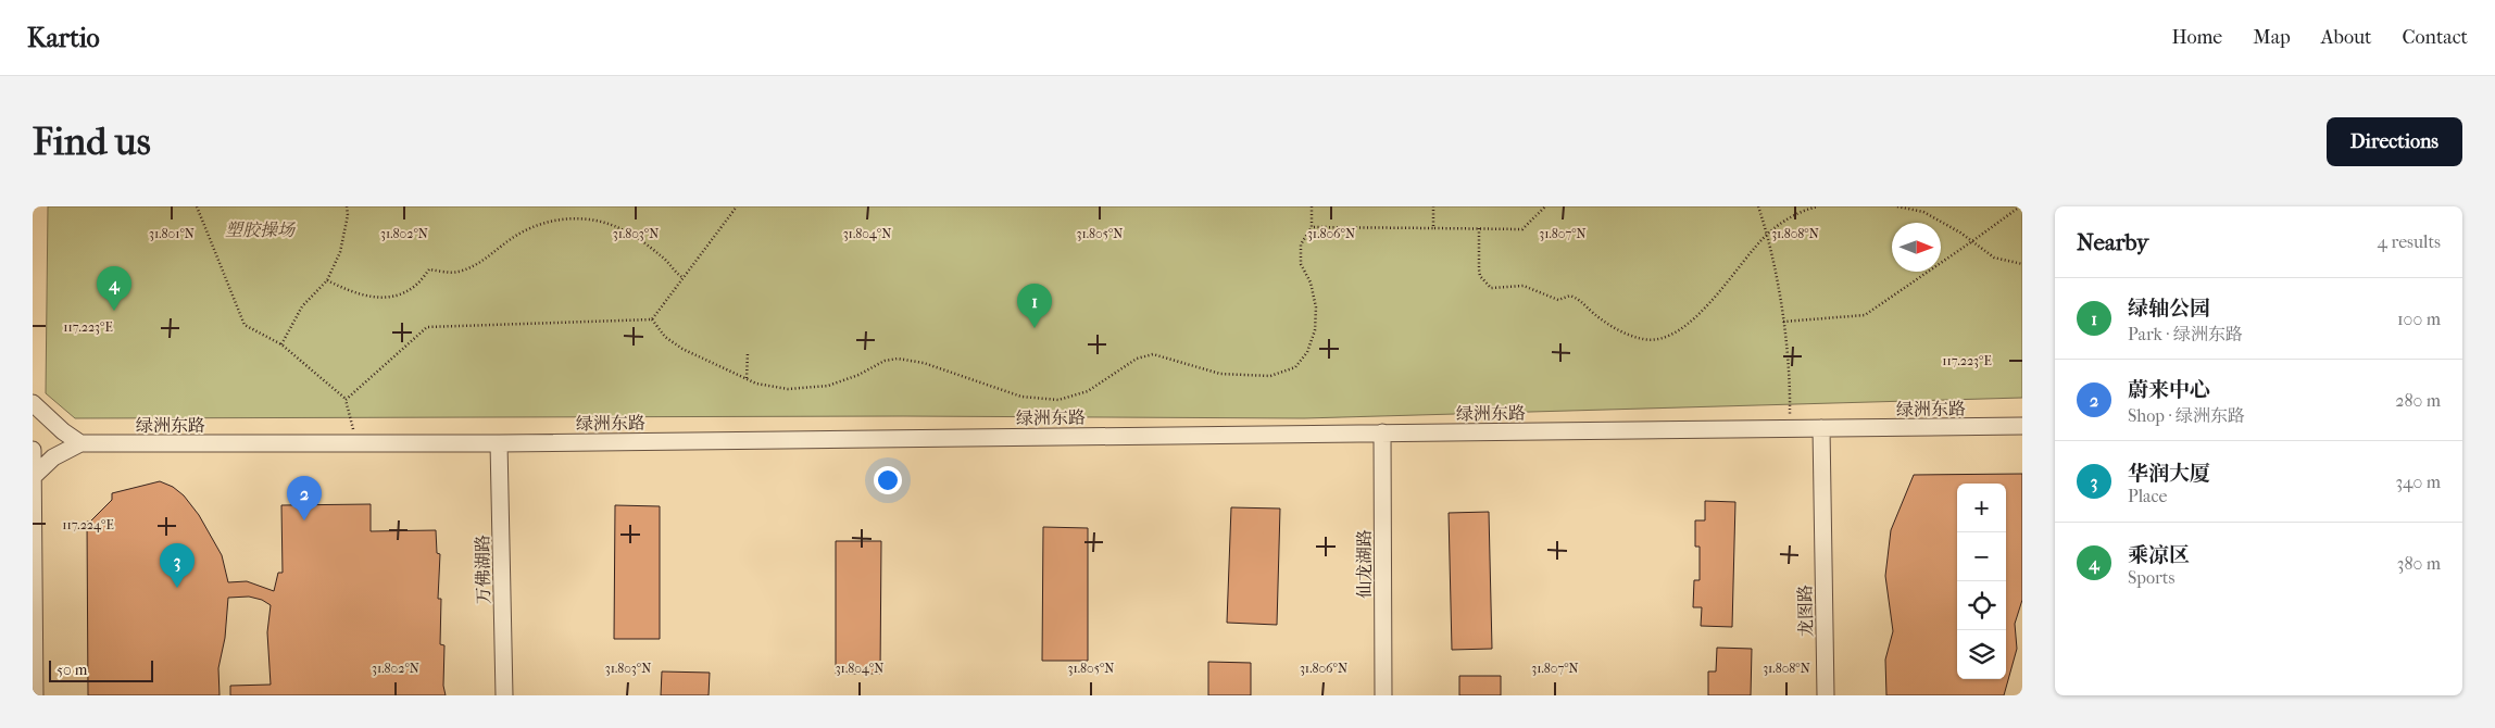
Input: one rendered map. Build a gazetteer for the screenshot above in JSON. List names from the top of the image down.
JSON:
{
  "streets": {
    "street": [
      "绿洲东路",
      "仙龙湖路",
      "万佛湖路",
      "龙图路"
    ]
  },
  "crossings": [
    ["绿洲东路", "仙龙湖路"],
    ["绿洲东路", "万佛湖路"],
    ["绿洲东路", "龙图路"]
  ],
  "parks": ["塑胶操场"],
  "scale_bar": "50 m",
  "north": "right",
  "page": {
    "header": "Kartio",
    "nav": [
      "Home",
      "Map",
      "About",
      "Contact"
    ],
    "buttons": "Directions",
    "title": "Find us",
    "heading": ["Nearby", "4 results"],
    "pins": [
      "4",
      "1",
      "2",
      "3"
    ],
    "list": [
      {
        "mark": "1",
        "name": "绿轴公园",
        "note": "Park · 绿洲东路",
        "value": "100 m"
      },
      {
        "mark": "2",
        "name": "蔚来中心",
        "note": "Shop · 绿洲东路",
        "value": "280 m"
      },
      {
        "mark": "3",
        "name": "华润大厦",
        "note": "Place",
        "value": "340 m"
      },
      {
        "mark": "4",
        "name": "乘凉区",
        "note": "Sports",
        "value": "380 m"
      }
    ],
    "map_buttons": ["+", "−"],
    "scale": "50 m"
  },
  "coordinates": [
    "31.801°N",
    "31.802°N",
    "31.803°N",
    "31.804°N",
    "31.805°N",
    "31.806°N",
    "31.807°N",
    "31.808°N",
    "117.223°E",
    "117.224°E"
  ]
}
